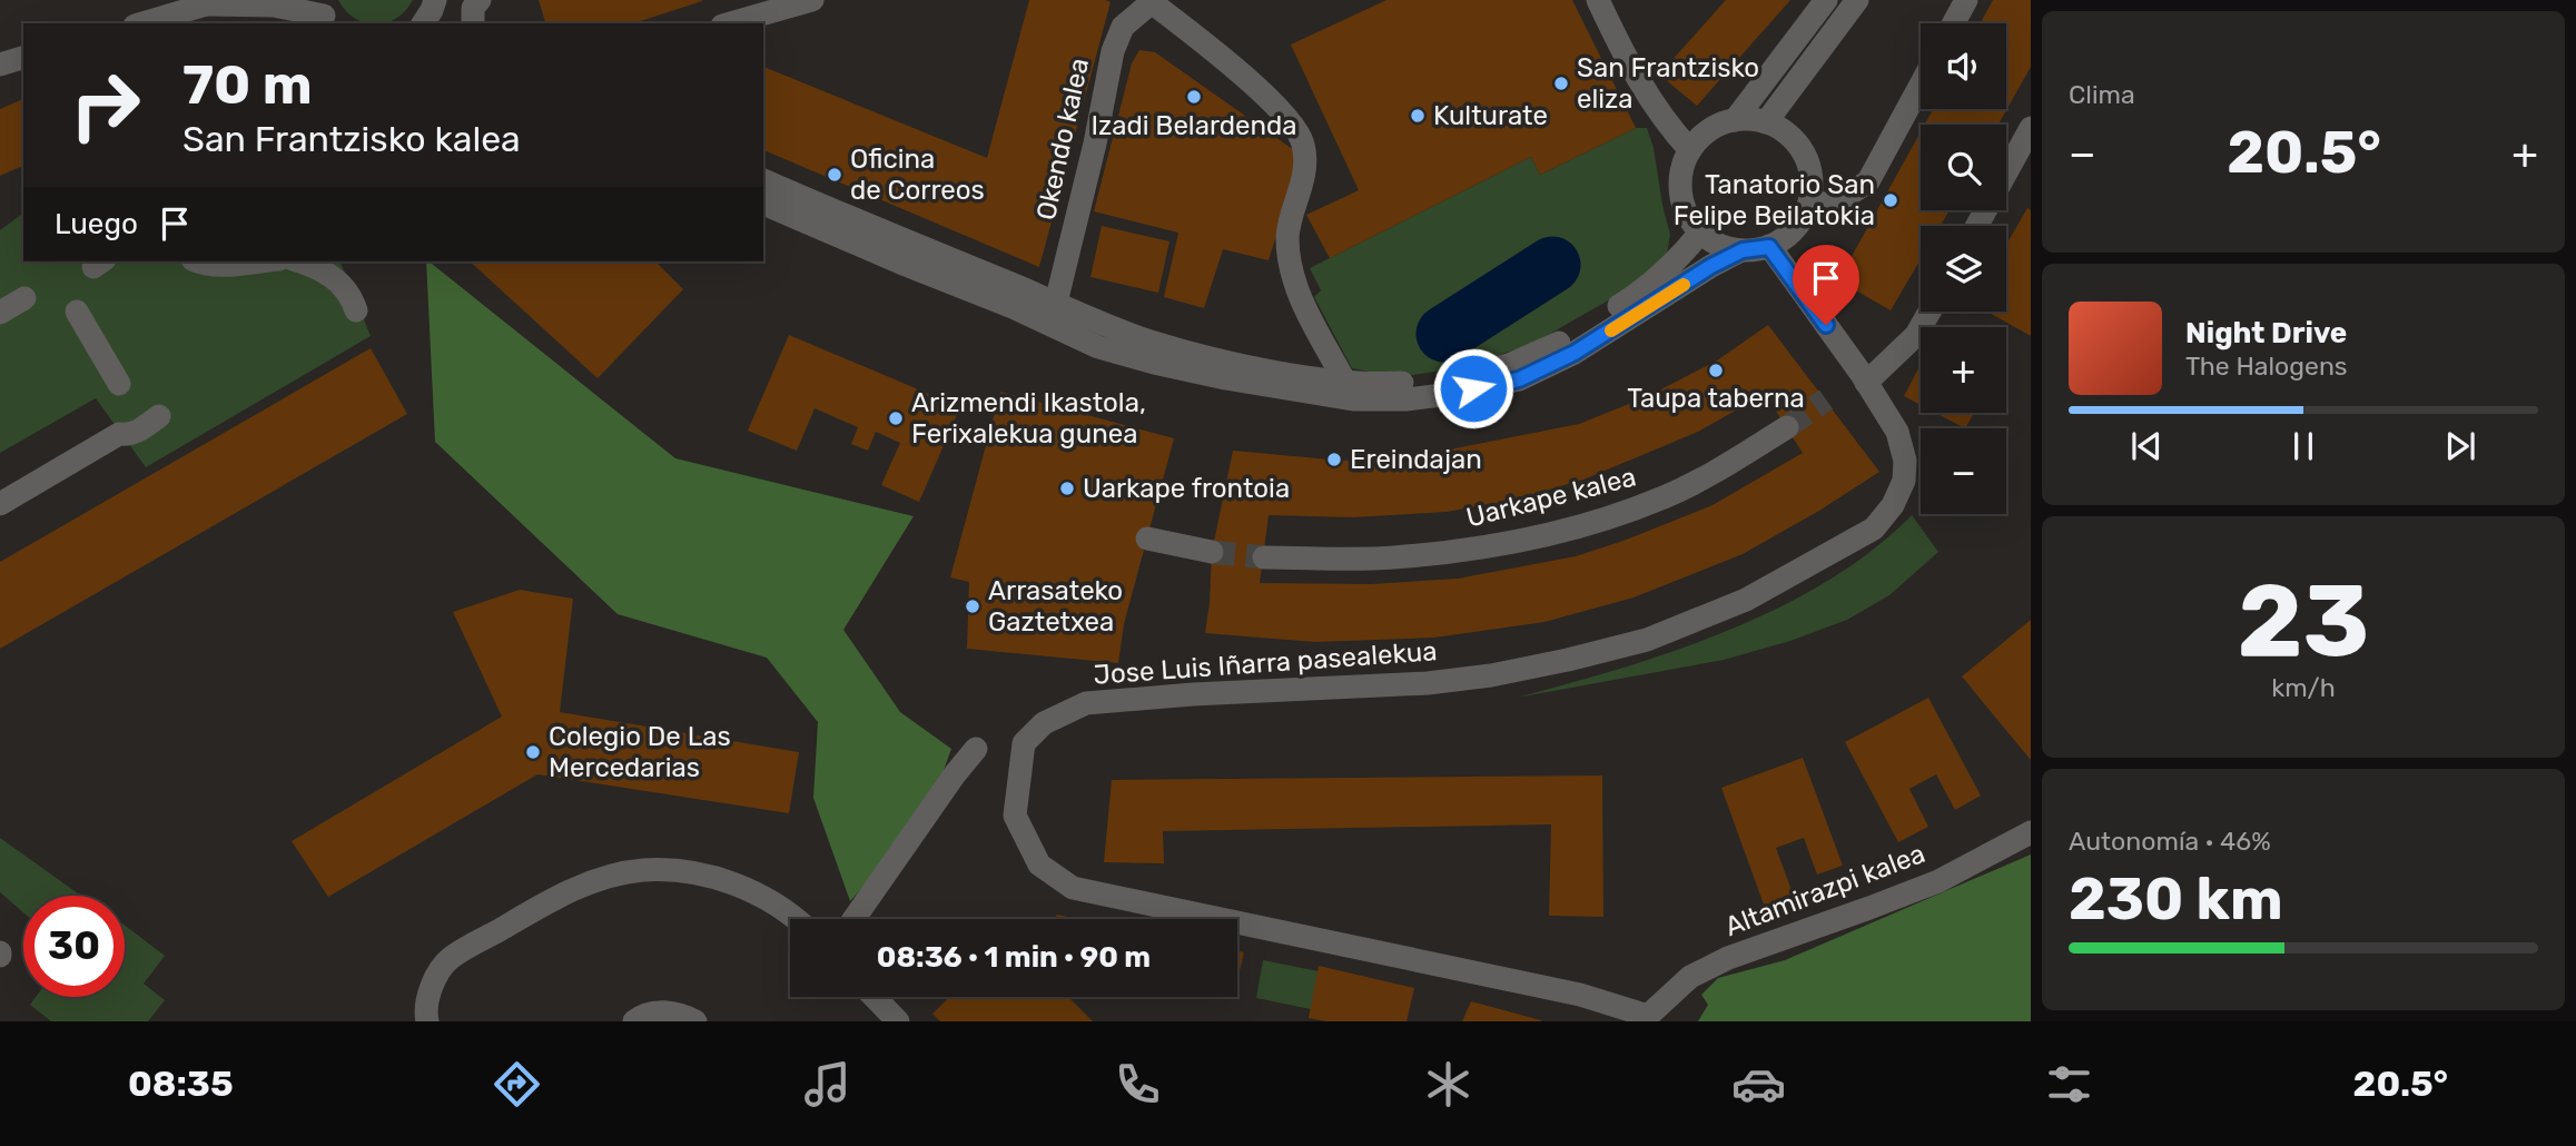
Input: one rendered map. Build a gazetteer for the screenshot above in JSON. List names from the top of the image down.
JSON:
{
  "streets": {
    "street": [
      "Okendo kalea",
      "Uarkape kalea",
      "Jose Luis Iñarra pasealekua",
      "Altamirazpi kalea"
    ]
  },
  "crossings": [
    ["Jose Luis Iñarra pasealekua", "Altamirazpi kalea"]
  ],
  "places": [
    "San Frantzisko eliza",
    "Izadi Belardenda",
    "Kulturate",
    "Oficina de Correos",
    "Tanatorio San Felipe Beilatokia",
    "Taupa taberna",
    "Arizmendi Ikastola, Ferixalekua gunea",
    "Ereindajan",
    "Uarkape frontoia",
    "Arrasateko Gaztetxea",
    "Colegio De Las Mercedarias"
  ],
  "page": {
    "tile": [
      "Clima",
      ["23", "km/h"],
      ["Autonomía · 46%", "230 km"]
    ],
    "map_buttons": ["+", "−"],
    "turn": ["70 m", "San Frantzisko kalea"],
    "heat": ["−", "20.5°", "+"],
    "then": "Luego",
    "song": ["Night Drive", "The Halogens"],
    "limit": "30",
    "trip": "08:36 · 1 min · 90 m",
    "tabs": ["08:35", "20.5°"]
  }
}
